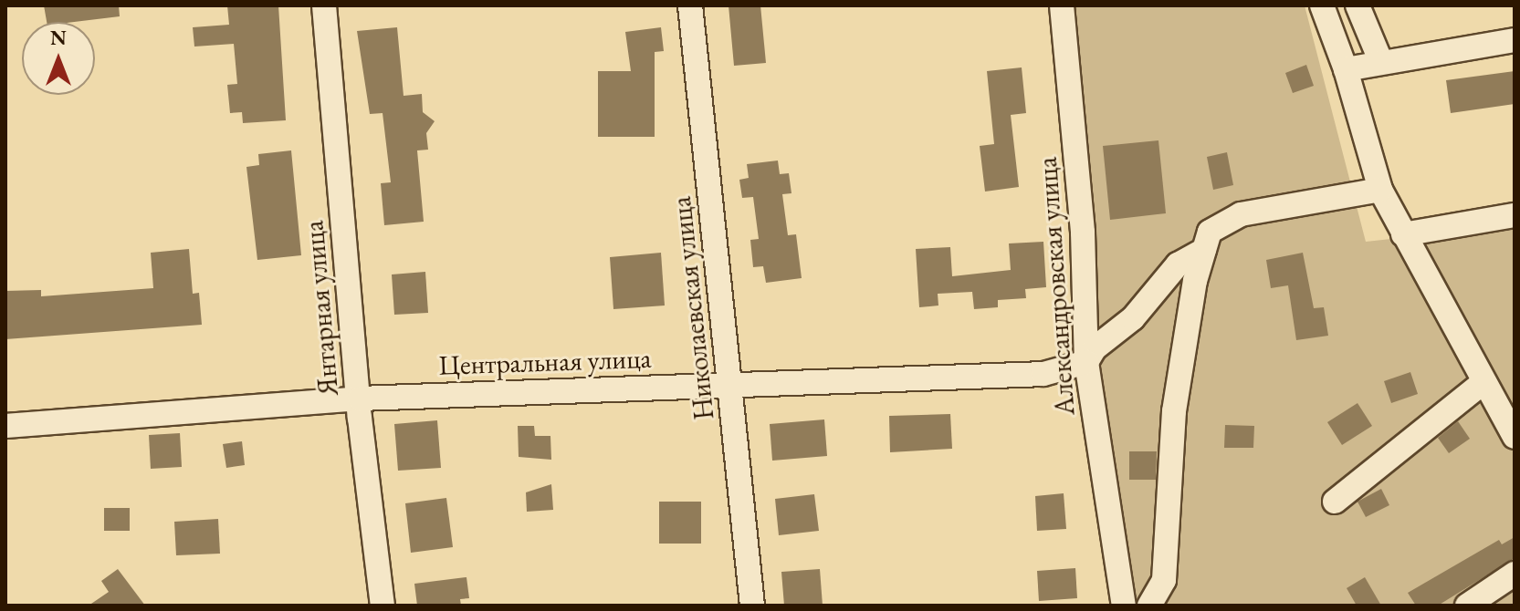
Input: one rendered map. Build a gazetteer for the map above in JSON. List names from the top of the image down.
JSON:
{
  "streets": {
    "street": [
      "Александровская улица",
      "Янтарная улица",
      "Николаевская улица",
      "Центральная улица"
    ]
  },
  "crossings": [
    ["Александровская улица", "Центральная улица"],
    ["Янтарная улица", "Центральная улица"],
    ["Николаевская улица", "Центральная улица"]
  ],
  "north": "top"
}
